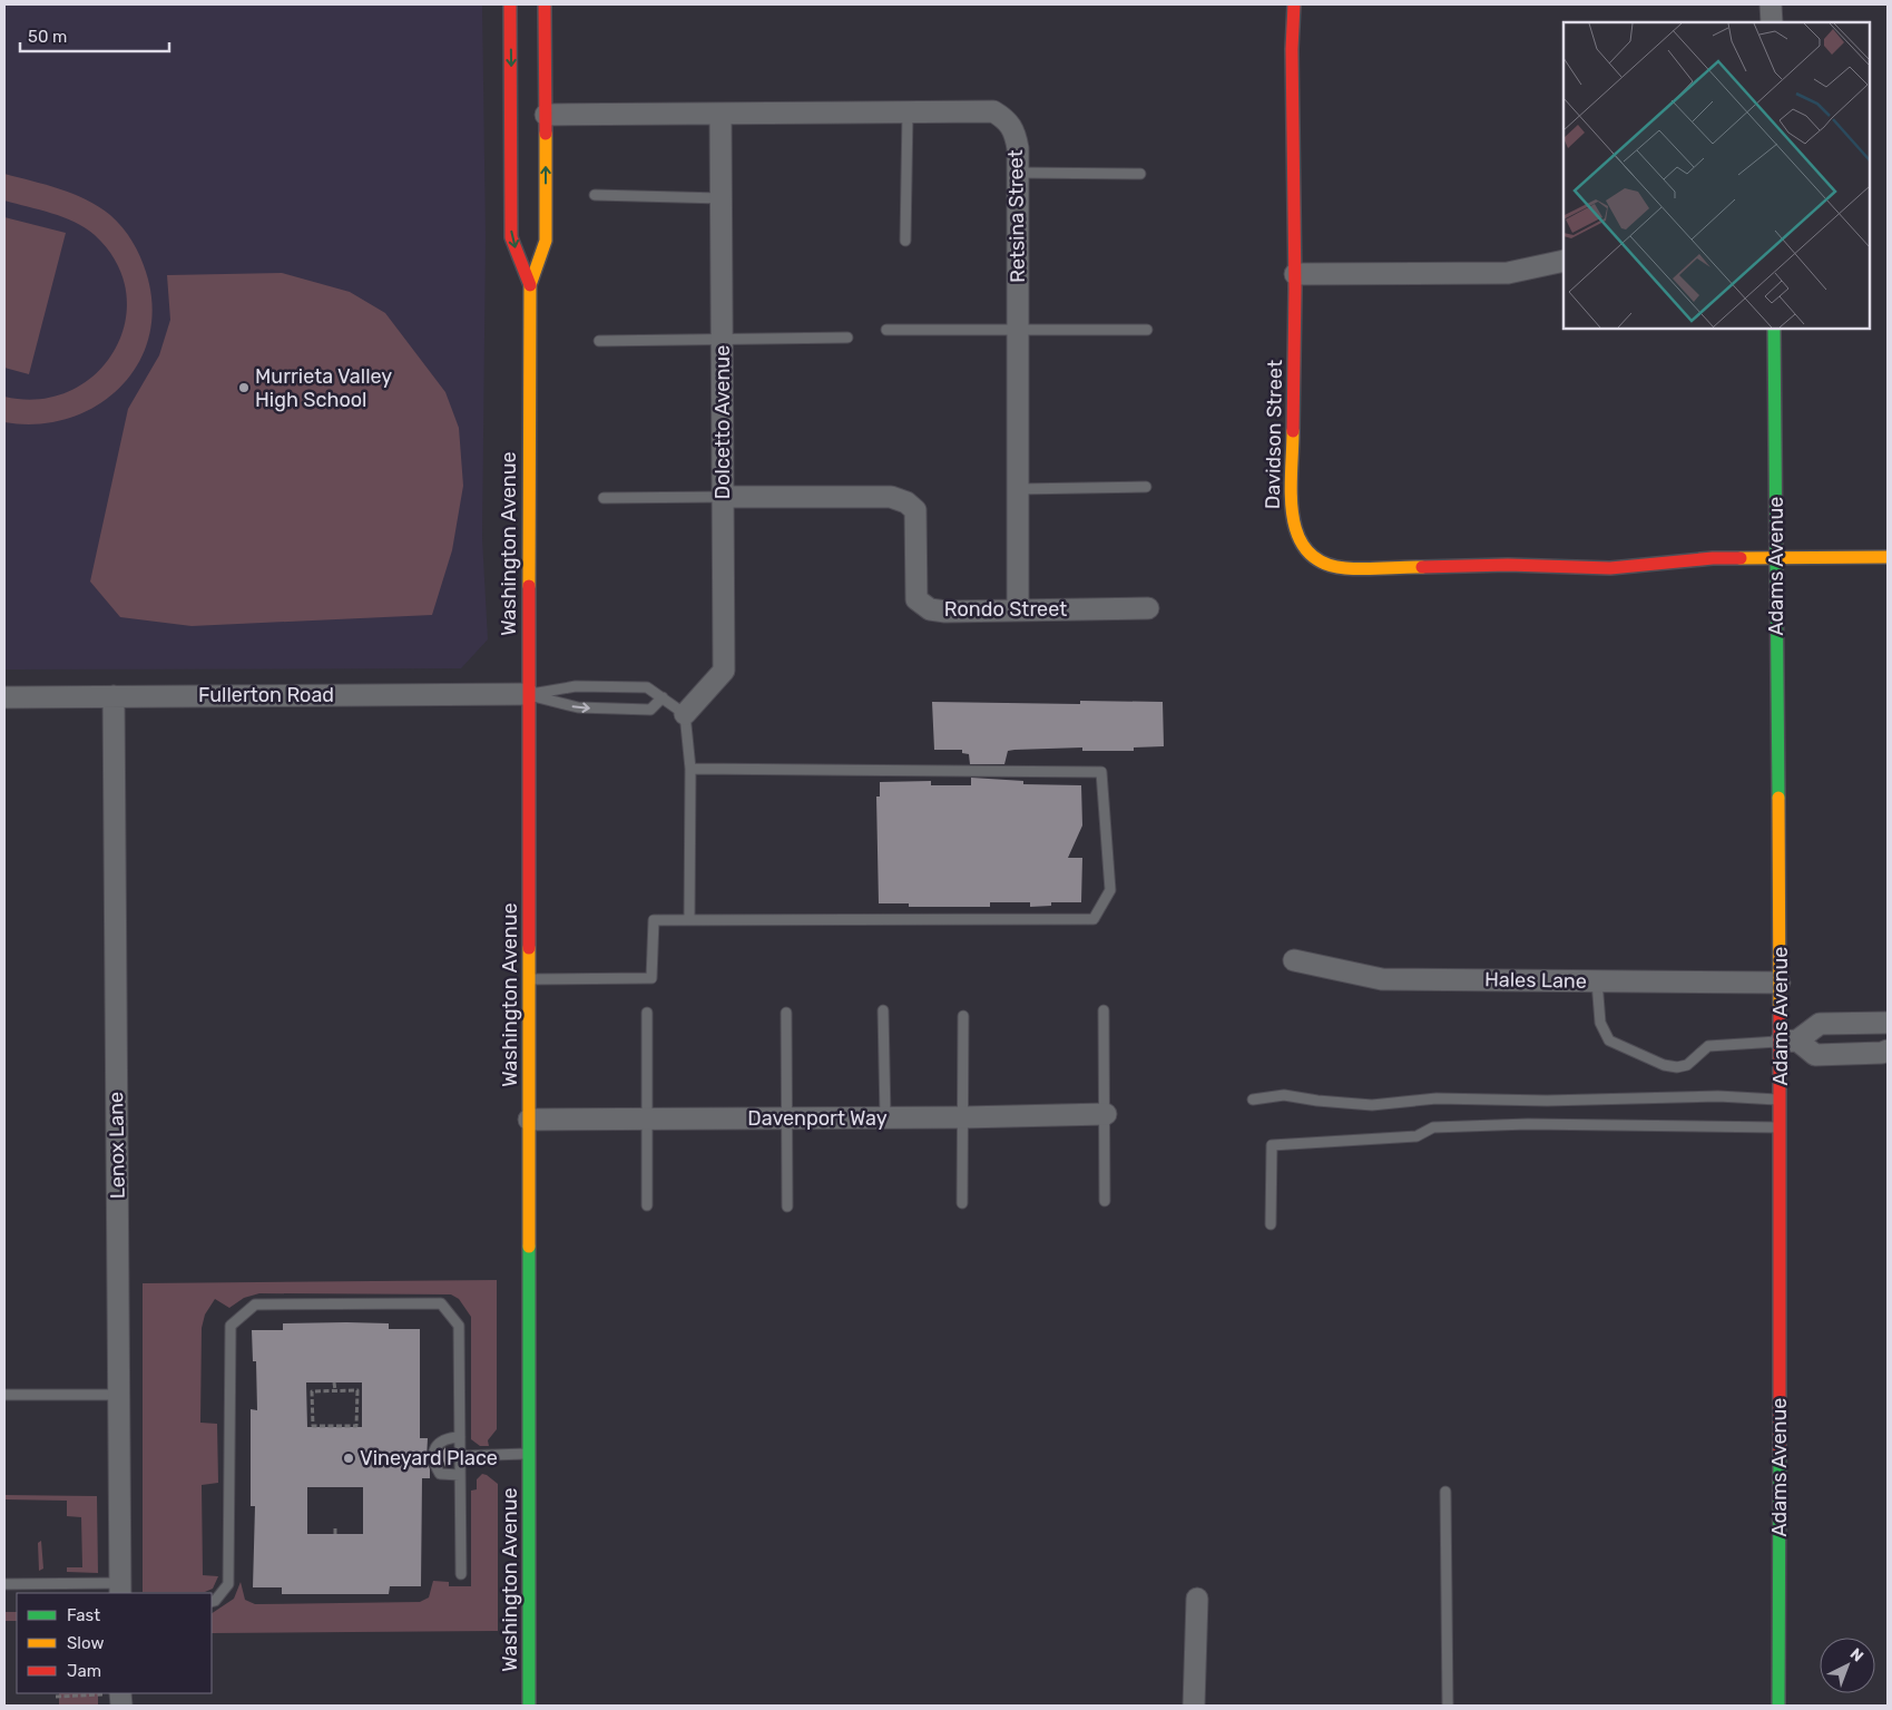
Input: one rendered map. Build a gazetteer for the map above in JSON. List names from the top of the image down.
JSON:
{
  "streets": {
    "street": [
      "Retsina Street",
      "Dolcetto Avenue",
      "Davidson Street",
      "Washington Avenue",
      "Adams Avenue",
      "Rondo Street",
      "Fullerton Road",
      "Hales Lane",
      "Davenport Way",
      "Lenox Lane"
    ]
  },
  "crossings": [
    ["Retsina Street", "Dolcetto Avenue"],
    ["Retsina Street", "Washington Avenue"],
    ["Retsina Street", "Rondo Street"],
    ["Dolcetto Avenue", "Rondo Street"],
    ["Davidson Street", "Adams Avenue"],
    ["Washington Avenue", "Fullerton Road"],
    ["Washington Avenue", "Davenport Way"],
    ["Adams Avenue", "Hales Lane"],
    ["Fullerton Road", "Lenox Lane"]
  ],
  "places": ["Murrieta Valley High School", "Vineyard Place"],
  "legend": ["Fast", "Slow", "Jam"],
  "scale_bar": "50 m",
  "north": "top right"
}
